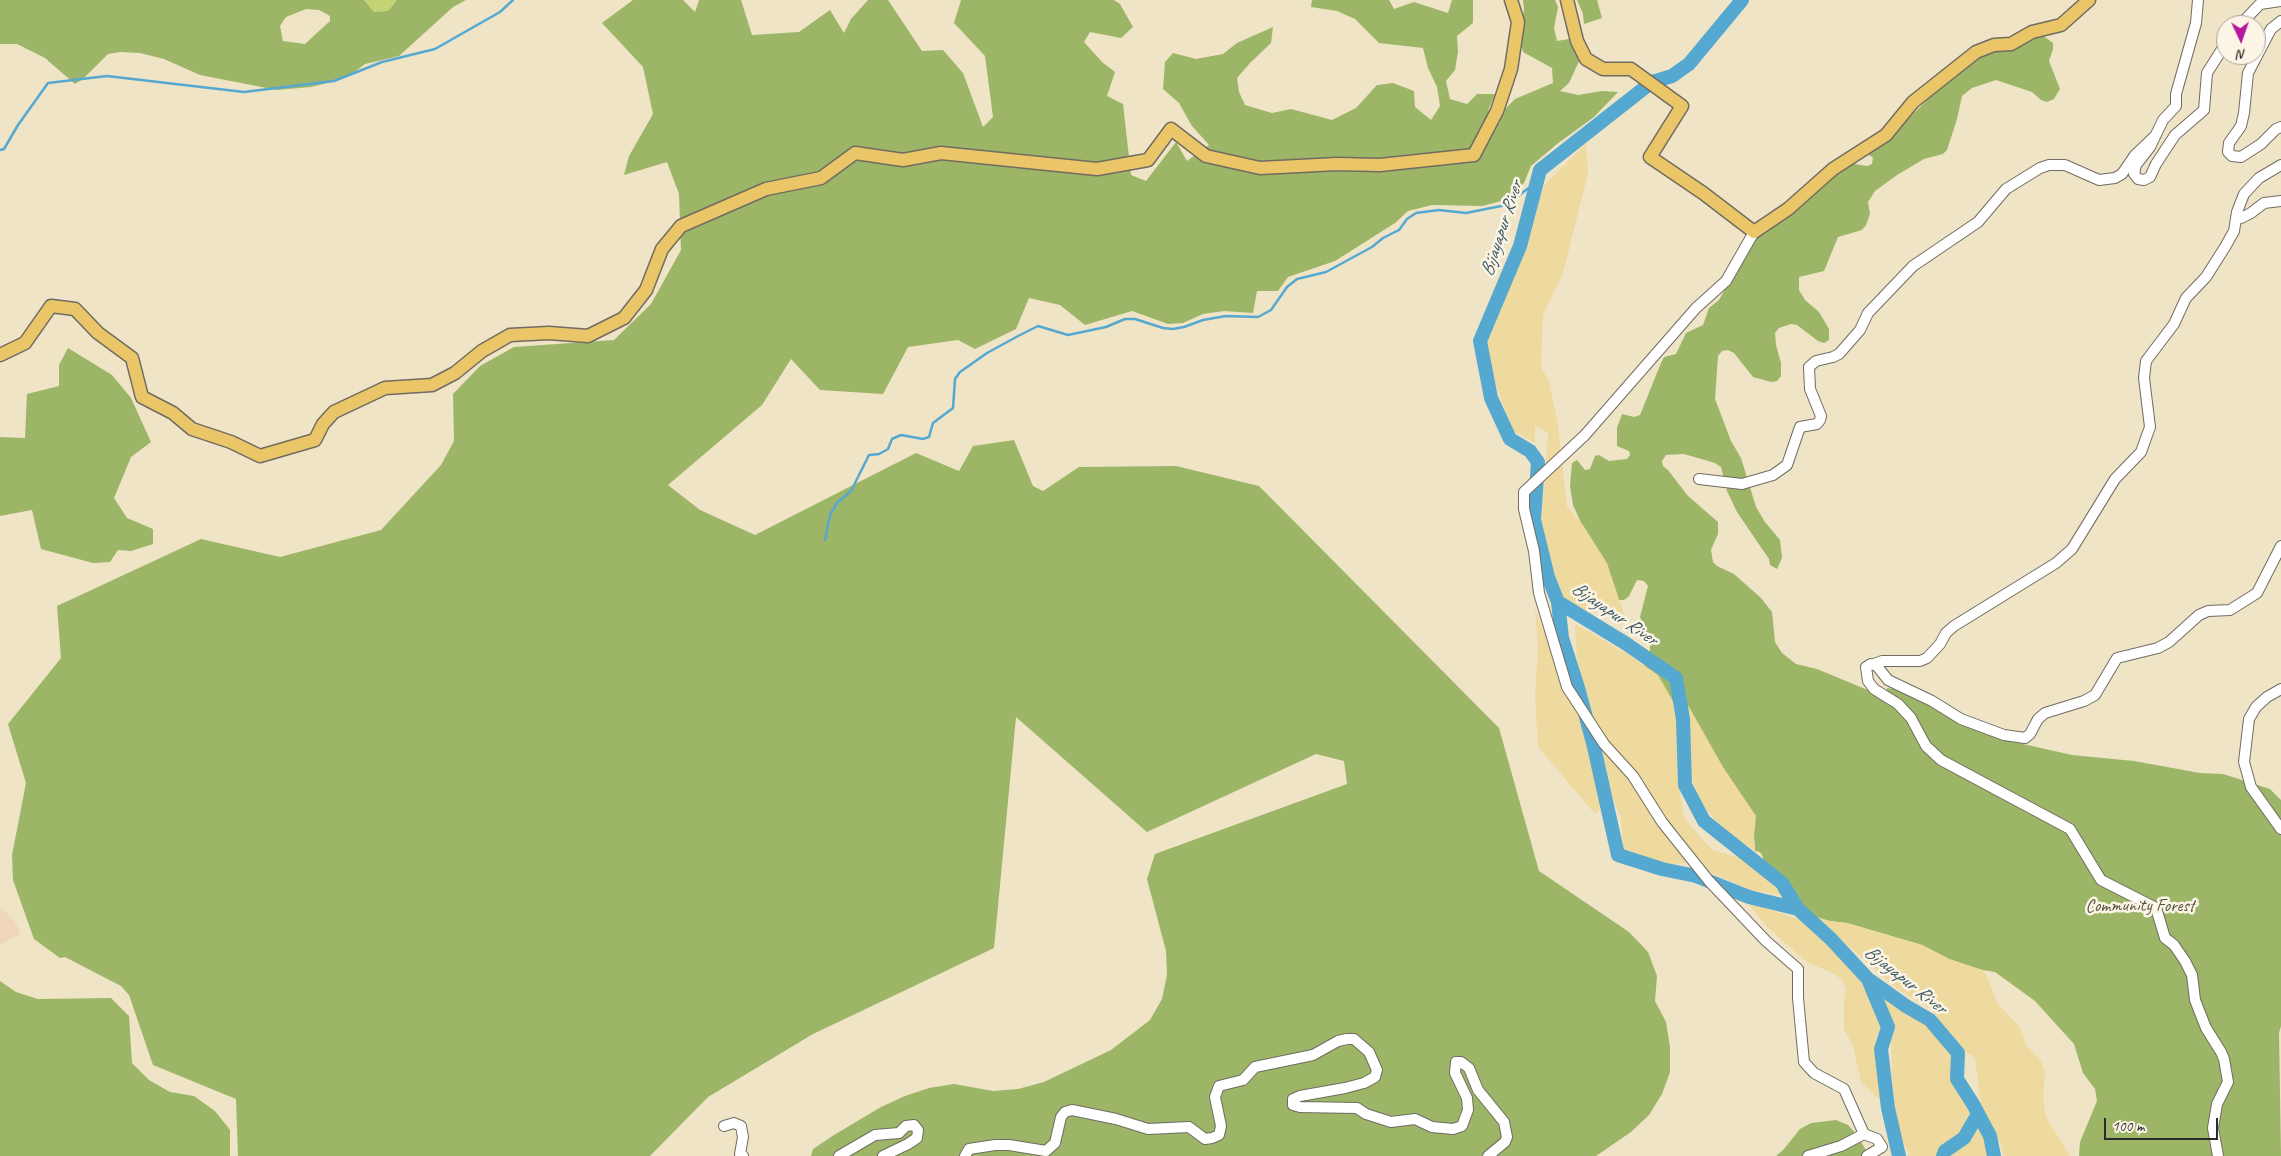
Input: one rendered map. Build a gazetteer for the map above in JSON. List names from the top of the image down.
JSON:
{
  "water": ["Bijayapur River"],
  "parks": ["Community Forest"],
  "scale_bar": "100 m",
  "north": "bottom"
}
